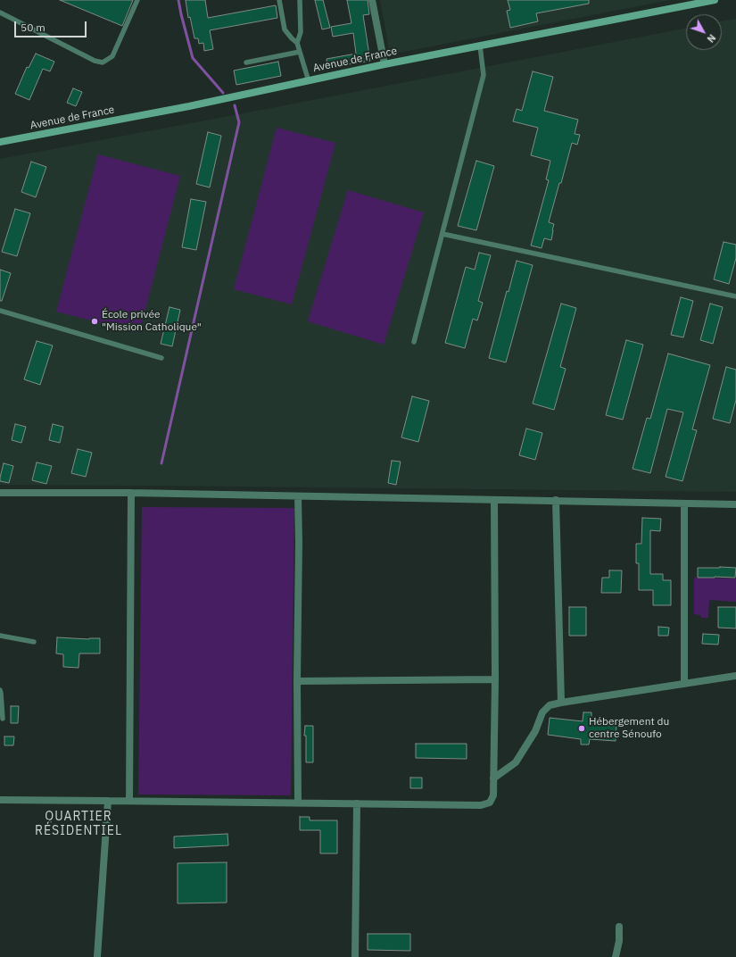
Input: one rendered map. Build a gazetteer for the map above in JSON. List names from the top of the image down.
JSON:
{
  "streets": {
    "main road": ["Avenue de France"]
  },
  "districts": ["QUARTIER RÉSIDENTIEL"],
  "places": ["École privée \"Mission Catholique\"", "Hébergement du centre Sénoufo"],
  "scale_bar": "50 m",
  "north": "bottom right"
}
